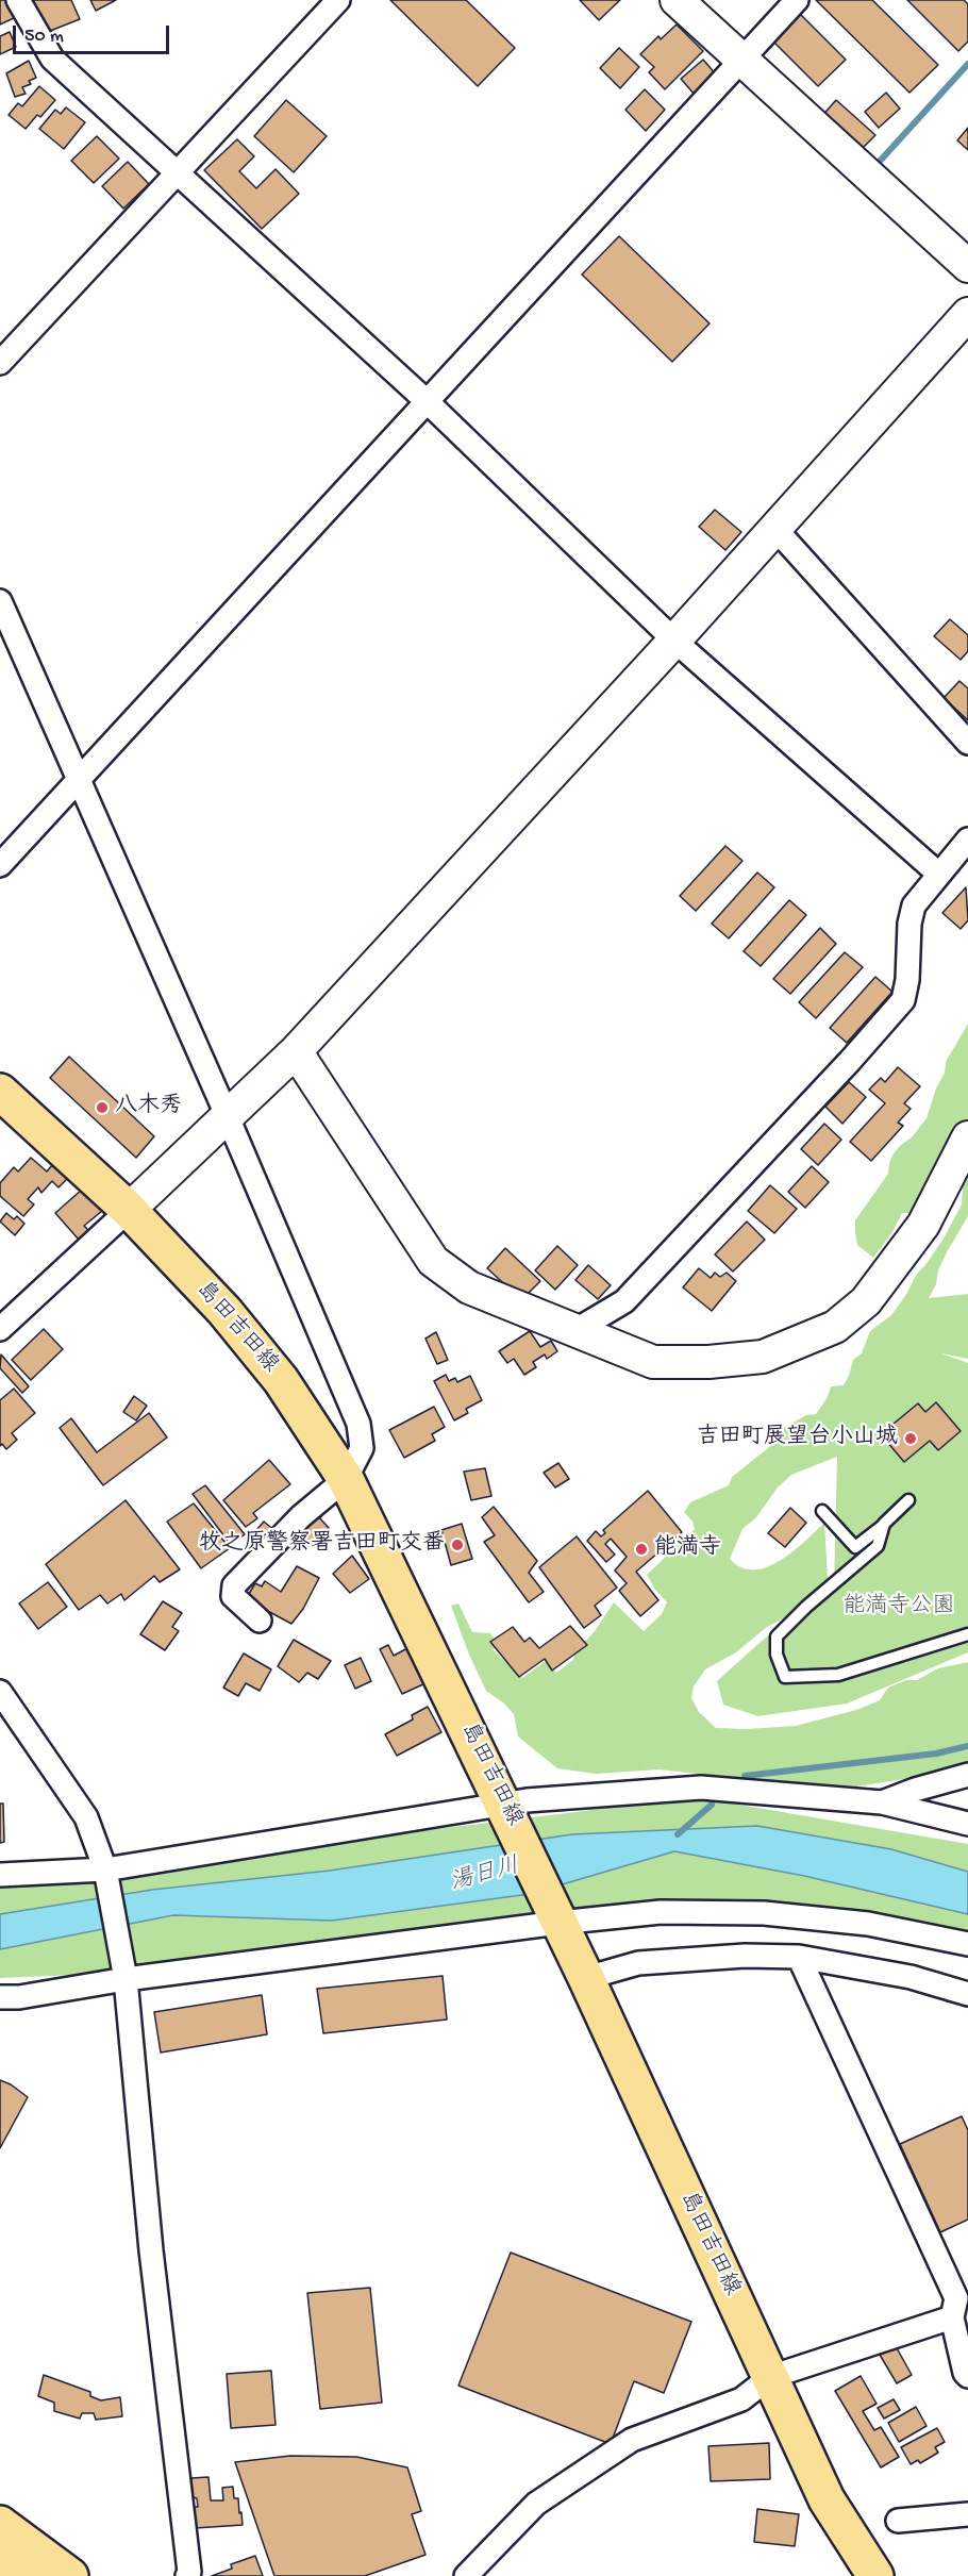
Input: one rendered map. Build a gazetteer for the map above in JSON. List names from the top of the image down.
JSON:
{
  "streets": {
    "main road": ["島田吉田線"]
  },
  "water": ["湯日川"],
  "parks": ["能満寺公園"],
  "places": [
    "八木秀",
    "吉田町展望台小山城",
    "牧之原警察署吉田町交番",
    "能満寺"
  ],
  "scale_bar": "50 m"
}
